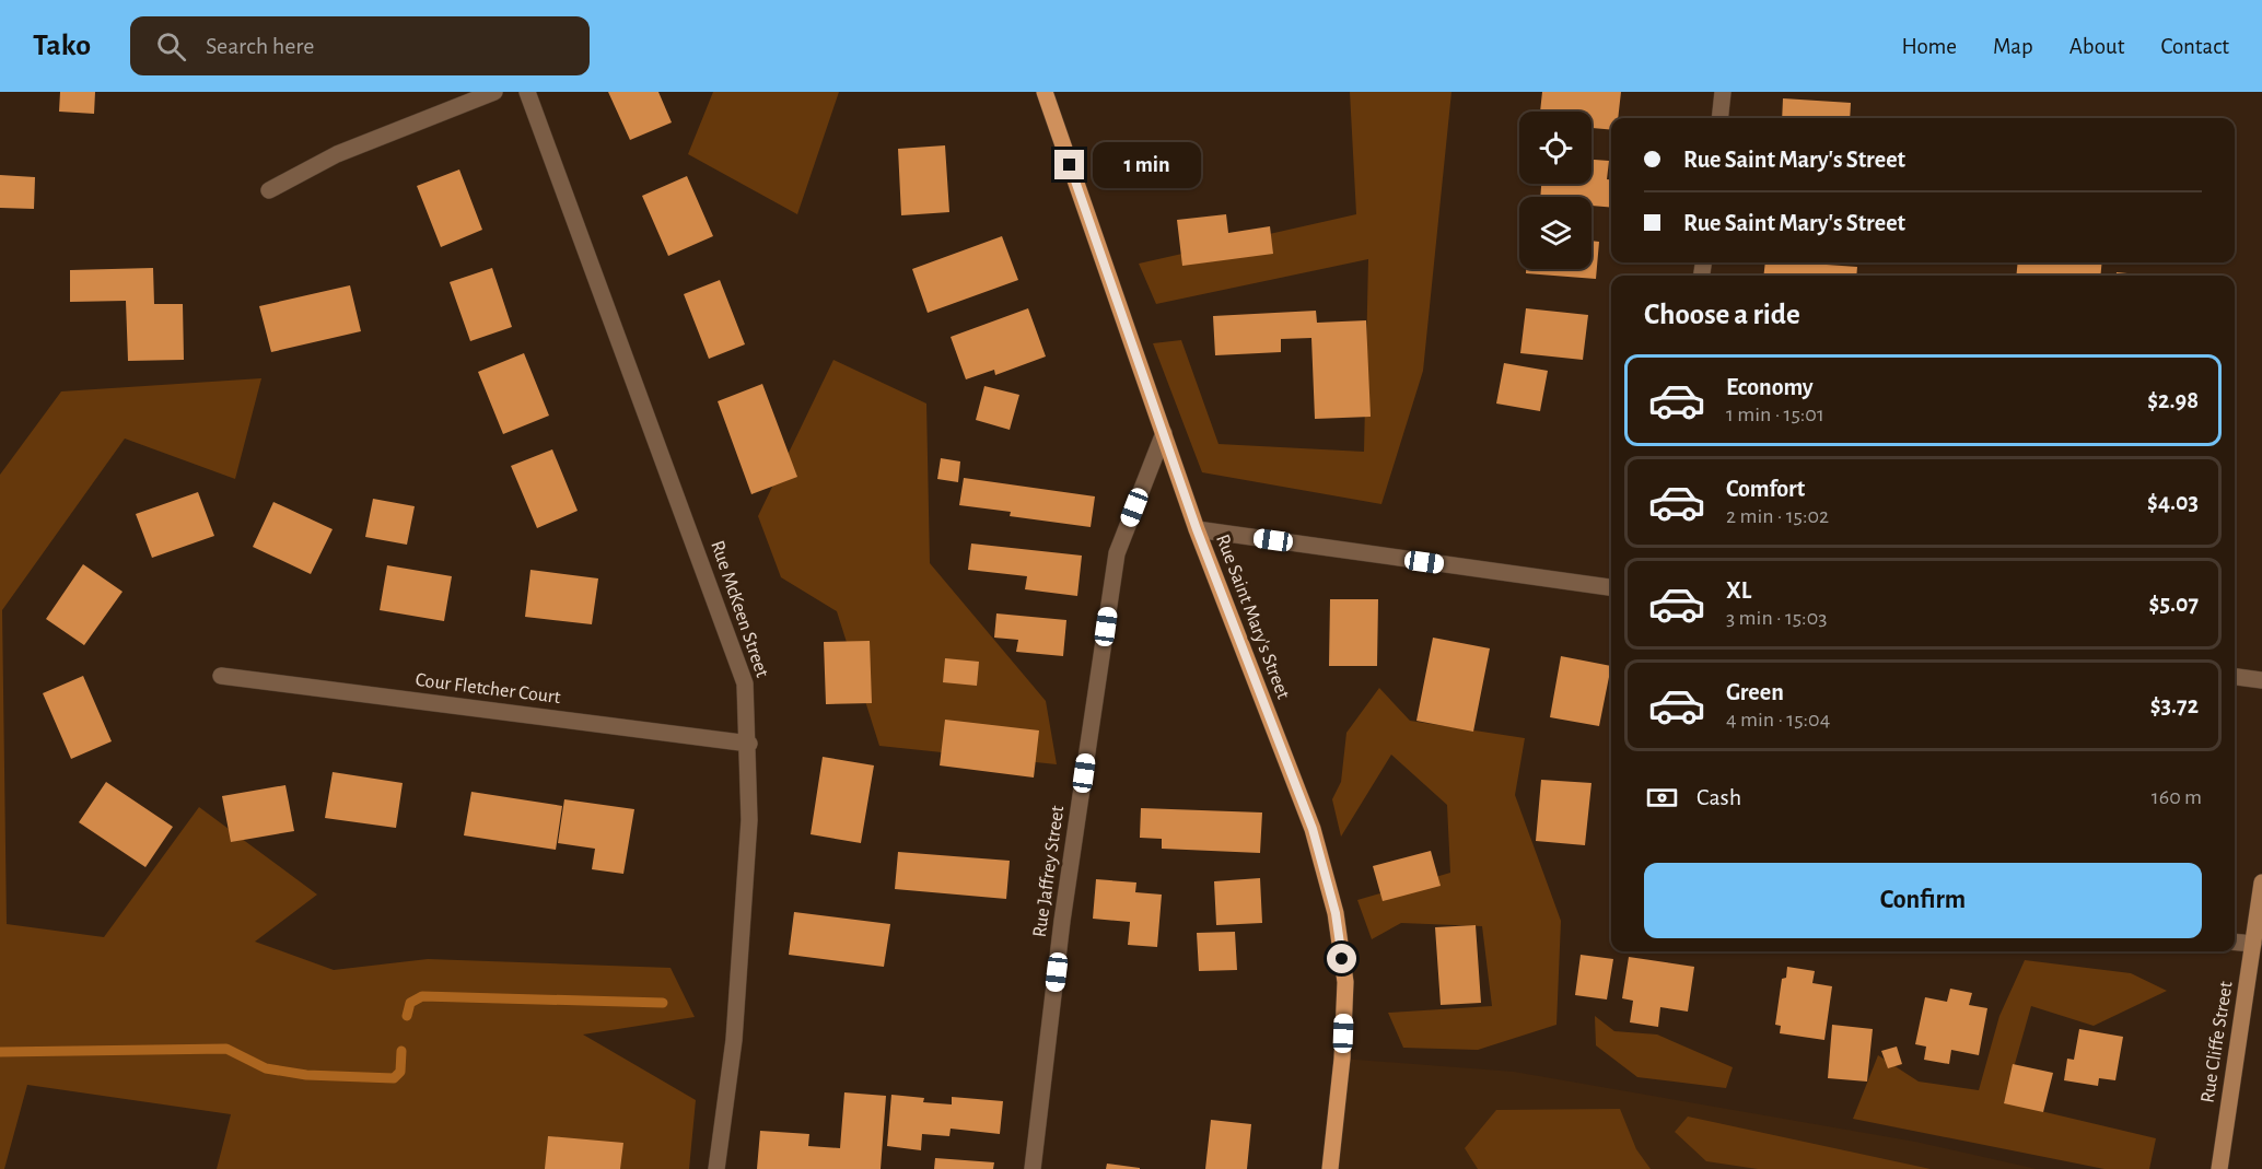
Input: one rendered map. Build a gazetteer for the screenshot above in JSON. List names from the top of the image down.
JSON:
{
  "streets": {
    "main road": ["Rue Saint Mary's Street", "Rue Cliffe Street"],
    "street": ["Rue McKeen Street", "Cour Fletcher Court", "Rue Jaffrey Street"]
  },
  "crossings": [
    ["Rue McKeen Street", "Cour Fletcher Court"],
    ["Rue Saint Mary's Street", "Rue Jaffrey Street"]
  ],
  "page": {
    "header": "Tako",
    "search": "Search here",
    "nav": [
      "Home",
      "Map",
      "About",
      "Contact"
    ],
    "banner": ["Rue Saint Mary's Street", "Rue Saint Mary's Street"],
    "bubble": "1 min",
    "heading": "Choose a ride",
    "list": [
      {
        "name": "Economy",
        "note": "1 min · 15:01",
        "value": "$2.98"
      },
      {
        "name": "Comfort",
        "note": "2 min · 15:02",
        "value": "$4.03"
      },
      {
        "name": "XL",
        "note": "3 min · 15:03",
        "value": "$5.07"
      },
      {
        "name": "Green",
        "note": "4 min · 15:04",
        "value": "$3.72"
      }
    ],
    "pay": ["Cash", "160 m"],
    "buttons": "Confirm"
  }
}
